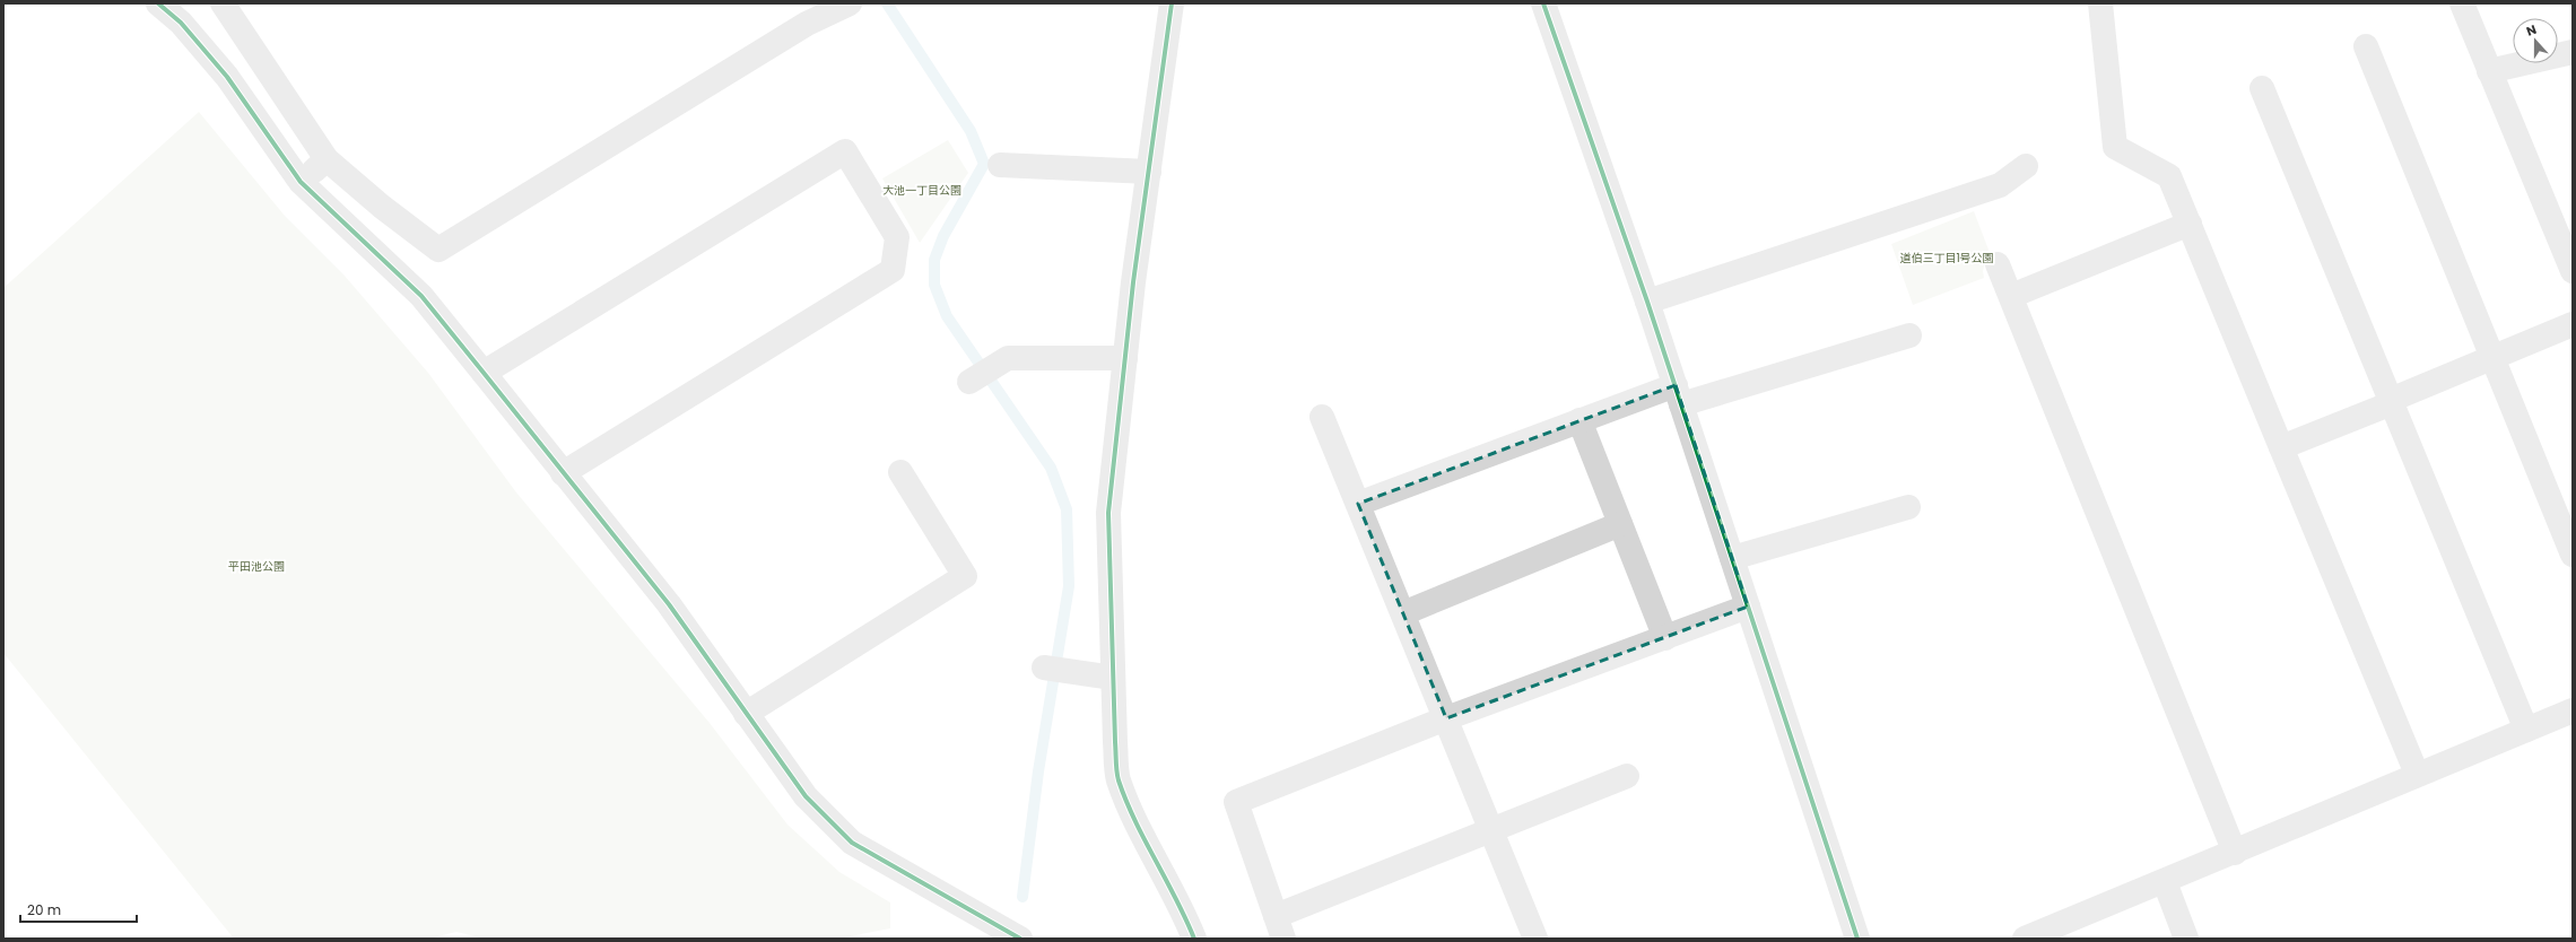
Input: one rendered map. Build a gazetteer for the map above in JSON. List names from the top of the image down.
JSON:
{
  "parks": ["大池一丁目公園", "道伯三丁目1号公園", "平田池公園"],
  "scale_bar": "20 m",
  "north": "top"
}
